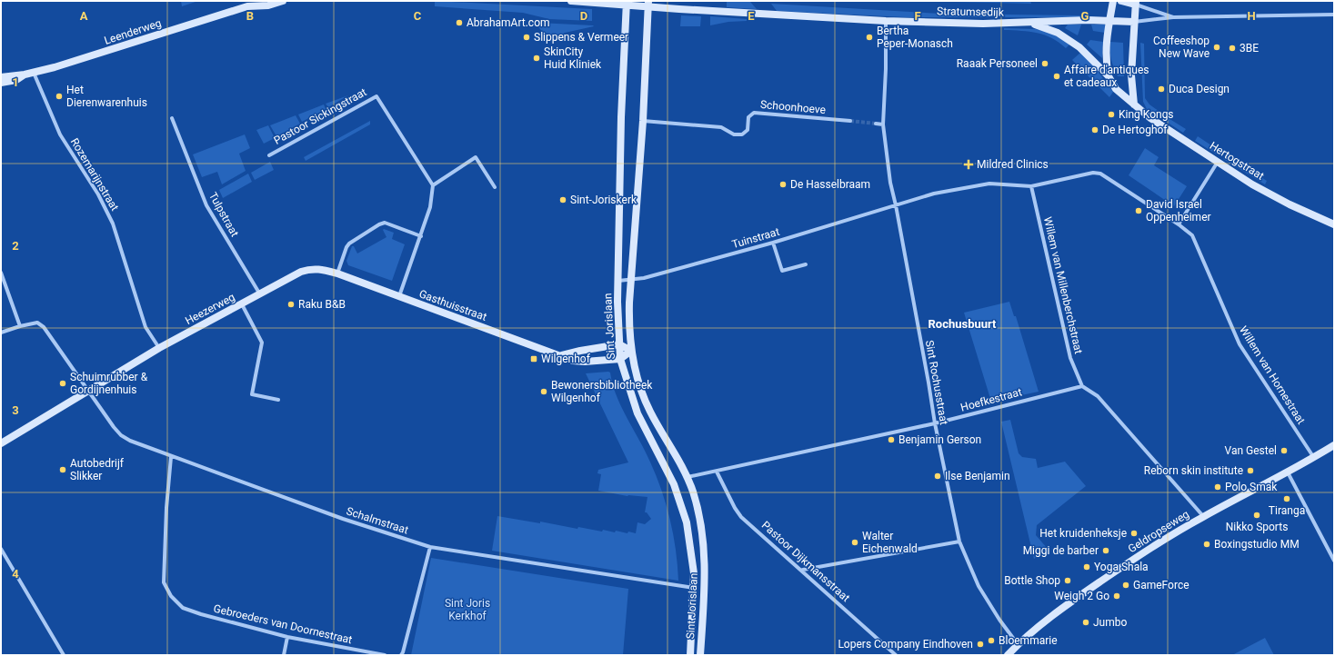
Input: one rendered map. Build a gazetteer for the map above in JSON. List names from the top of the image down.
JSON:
{
  "streets": {
    "street": [
      "Stratumsedijk",
      "Leenderweg",
      "Schoonhoeve",
      "Pastoor Sickingstraat",
      "Hertogstraat",
      "Rozemarijnstraat",
      "Tulpstraat",
      "Tuinstraat",
      "Willem van Millenberchstraat",
      "Gasthuisstraat",
      "Heezerweg",
      "Sint Jorislaan",
      "Willem van Hornestraat",
      "Sint Rochusstraat",
      "Hoefkestraat",
      "Schalmstraat",
      "Geldropseweg",
      "Pastoor Dijkmansstraat",
      "Gebroeders van Doornestraat"
    ]
  },
  "crossings": [
    ["Stratumsedijk", "Hertogstraat"],
    ["Stratumsedijk", "Sint Jorislaan"],
    ["Stratumsedijk", "Sint Rochusstraat"],
    ["Leenderweg", "Rozemarijnstraat"],
    ["Schoonhoeve", "Sint Jorislaan"],
    ["Rozemarijnstraat", "Heezerweg"],
    ["Tulpstraat", "Heezerweg"],
    ["Tuinstraat", "Willem van Millenberchstraat"],
    ["Tuinstraat", "Sint Jorislaan"],
    ["Tuinstraat", "Willem van Hornestraat"],
    ["Tuinstraat", "Sint Rochusstraat"],
    ["Willem van Millenberchstraat", "Willem van Hornestraat"],
    ["Willem van Millenberchstraat", "Hoefkestraat"],
    ["Gasthuisstraat", "Heezerweg"],
    ["Gasthuisstraat", "Sint Jorislaan"],
    ["Heezerweg", "Schalmstraat"],
    ["Sint Jorislaan", "Hoefkestraat"],
    ["Sint Jorislaan", "Schalmstraat"],
    ["Willem van Hornestraat", "Geldropseweg"],
    ["Sint Rochusstraat", "Hoefkestraat"],
    ["Sint Rochusstraat", "Geldropseweg"],
    ["Hoefkestraat", "Pastoor Dijkmansstraat"],
    ["Schalmstraat", "Gebroeders van Doornestraat"]
  ],
  "districts": ["Rochusbuurt"],
  "parks": ["Sint Joris Kerkhof"],
  "places": {
    "other": [
      "AbrahamArt.com",
      "Slippens & Vermeer",
      "Bertha Peper-Monasch",
      "Coffeeshop New Wave",
      "3BE",
      "SkinCity Huid Kliniek",
      "Raaak Personeel",
      "Affaire d'antiques et cadeaux",
      "Duca Design",
      "Het Dierenwarenhuis",
      "King Kongs",
      "De Hertoghof",
      "De Hasselbraam",
      "Sint-Joriskerk",
      "David Israel Oppenheimer",
      "Raku B&B",
      "Schuimrubber & Gordijnenhuis",
      "Bewonersbibliotheek Wilgenhof",
      "Benjamin Gerson",
      "Van Gestel",
      "Autobedrijf Slikker",
      "Reborn skin institute",
      "Ilse Benjamin",
      "Polo Smak",
      "Tiranga",
      "Nikko Sports",
      "Het kruidenheksje",
      "Walter Eichenwald",
      "Boxingstudio MM",
      "Miggi de barber",
      "Yoga Shala",
      "Bottle Shop",
      "GameForce",
      "Weigh 2 Go",
      "Jumbo",
      "Bloemmarie",
      "Lopers Company Eindhoven"
    ],
    "health": ["Mildred Clinics"],
    "transit": ["Wilgenhof"]
  },
  "grid": {
    "columns": [
      "A",
      "B",
      "C",
      "D",
      "E",
      "F",
      "G",
      "H"
    ],
    "rows": [
      "1",
      "2",
      "3",
      "4"
    ]
  }
}
